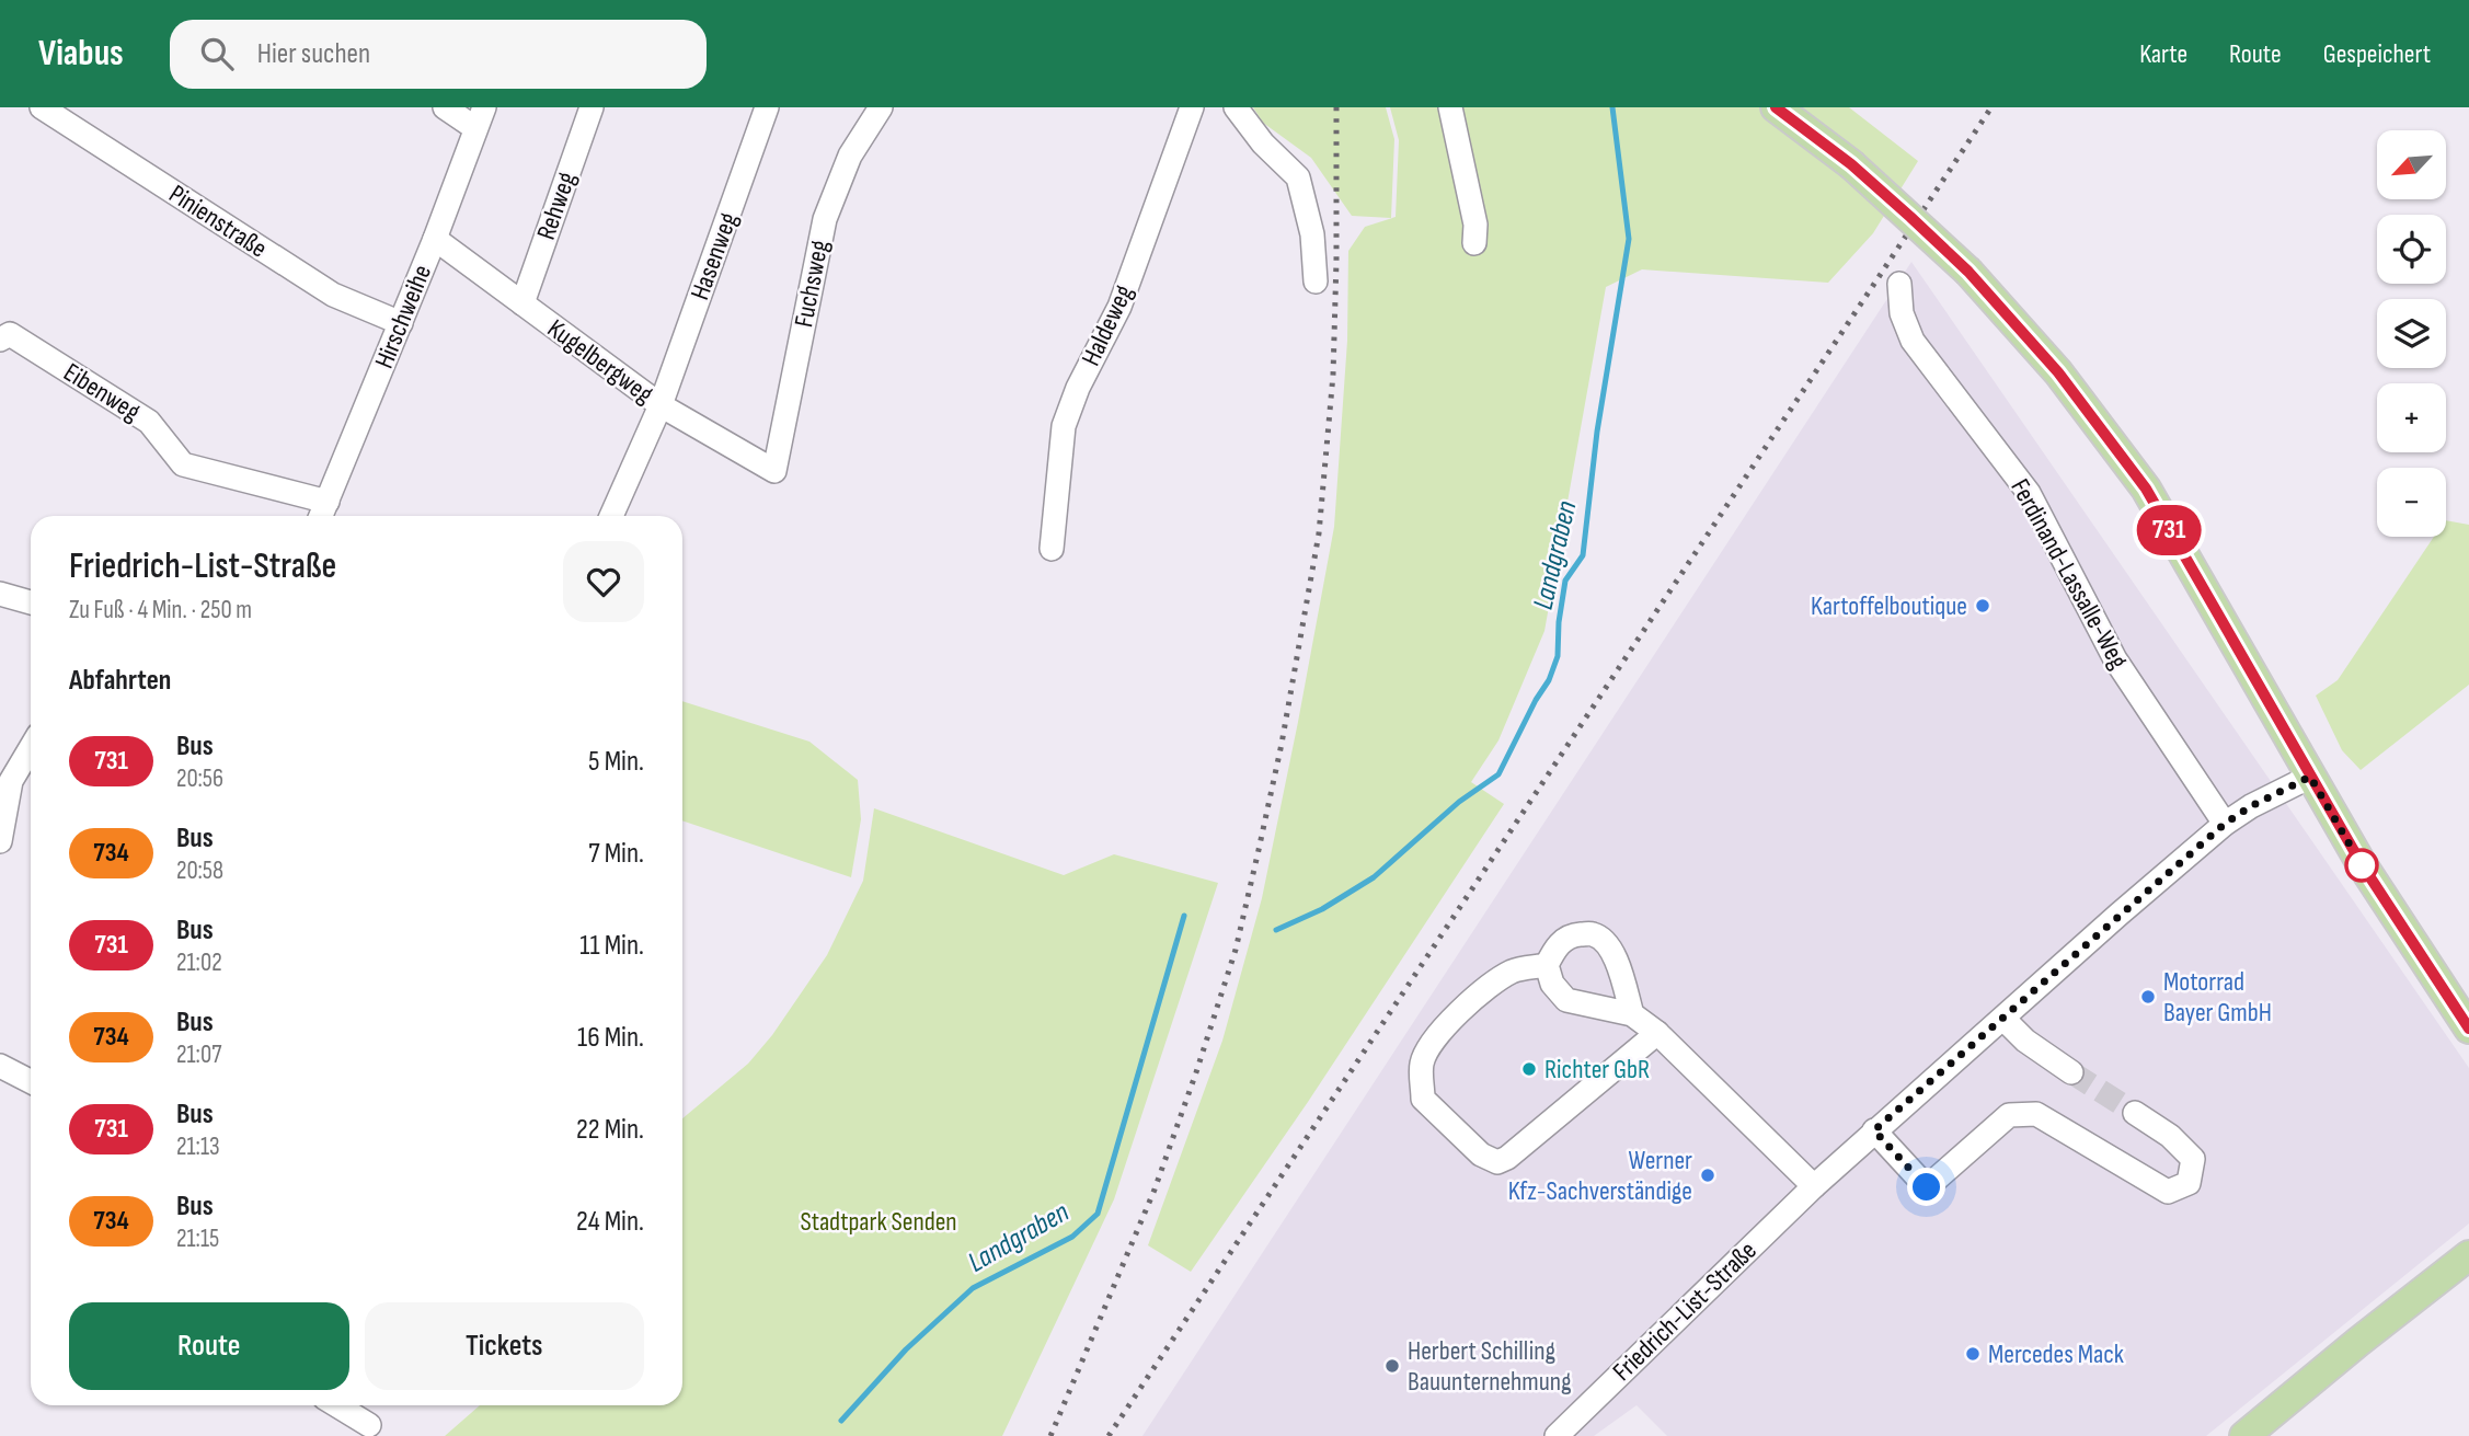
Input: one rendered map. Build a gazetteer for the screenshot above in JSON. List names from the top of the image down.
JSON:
{
  "streets": {
    "street": [
      "Rehweg",
      "Pinienstraße",
      "Hasenweg",
      "Fuchsweg",
      "Hirschweihe",
      "Haldeweg",
      "Kugelbergweg",
      "Eibenweg",
      "Ferdinand-Lassalle-Weg",
      "Friedrich-List-Straße"
    ]
  },
  "crossings": [
    ["Rehweg", "Kugelbergweg"],
    ["Pinienstraße", "Hirschweihe"],
    ["Hasenweg", "Kugelbergweg"],
    ["Fuchsweg", "Kugelbergweg"],
    ["Hirschweihe", "Kugelbergweg"],
    ["Hirschweihe", "Eibenweg"],
    ["Ferdinand-Lassalle-Weg", "Friedrich-List-Straße"]
  ],
  "water": ["Landgraben"],
  "parks": ["Stadtpark Senden"],
  "places": [
    "Kartoffelboutique",
    "Motorrad Bayer GmbH",
    "Richter GbR",
    "Werner Kfz-Sachverständige",
    "Mercedes Mack",
    "Herbert Schilling Bauunternehmung"
  ],
  "lines": ["bus line 731"],
  "north": "bottom left",
  "page": {
    "header": "Viabus",
    "search": "Hier suchen",
    "nav": ["Karte", "Route", "Gespeichert"],
    "on_map": "731",
    "map_buttons": ["+", "−"],
    "heading": [
      ["Friedrich-List-Straße", "Zu Fuß · 4 Min. · 250 m"],
      "Abfahrten"
    ],
    "list": [
      {
        "mark": "731",
        "name": "Bus",
        "note": "20:56",
        "value": "5 Min."
      },
      {
        "mark": "734",
        "name": "Bus",
        "note": "20:58",
        "value": "7 Min."
      },
      {
        "mark": "731",
        "name": "Bus",
        "note": "21:02",
        "value": "11 Min."
      },
      {
        "mark": "734",
        "name": "Bus",
        "note": "21:07",
        "value": "16 Min."
      },
      {
        "mark": "731",
        "name": "Bus",
        "note": "21:13",
        "value": "22 Min."
      },
      {
        "mark": "734",
        "name": "Bus",
        "note": "21:15",
        "value": "24 Min."
      }
    ],
    "buttons": ["Route", "Tickets"]
  }
}
